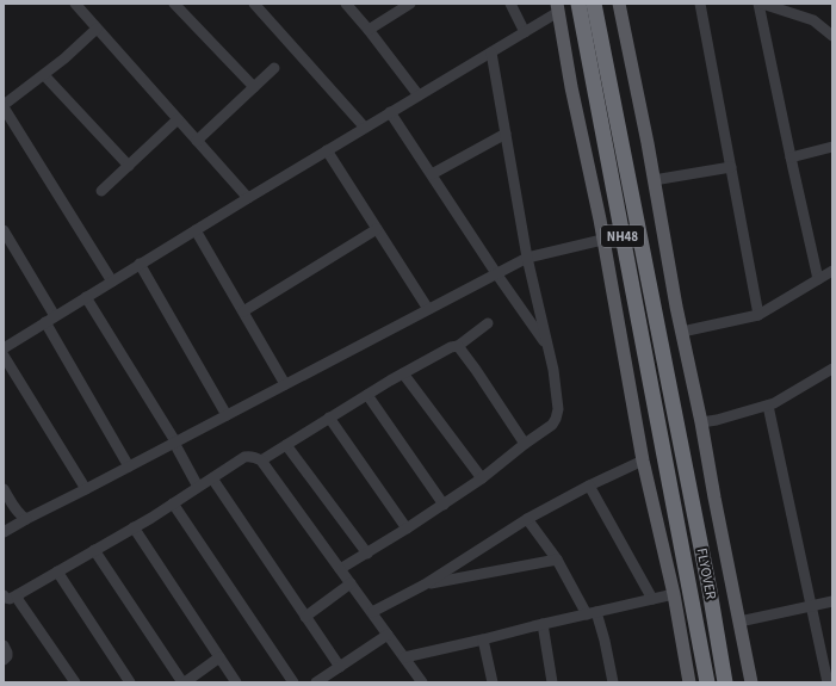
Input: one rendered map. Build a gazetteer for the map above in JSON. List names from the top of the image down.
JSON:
{
  "streets": {
    "highway": ["NH48", "FLYOVER"]
  }
}
